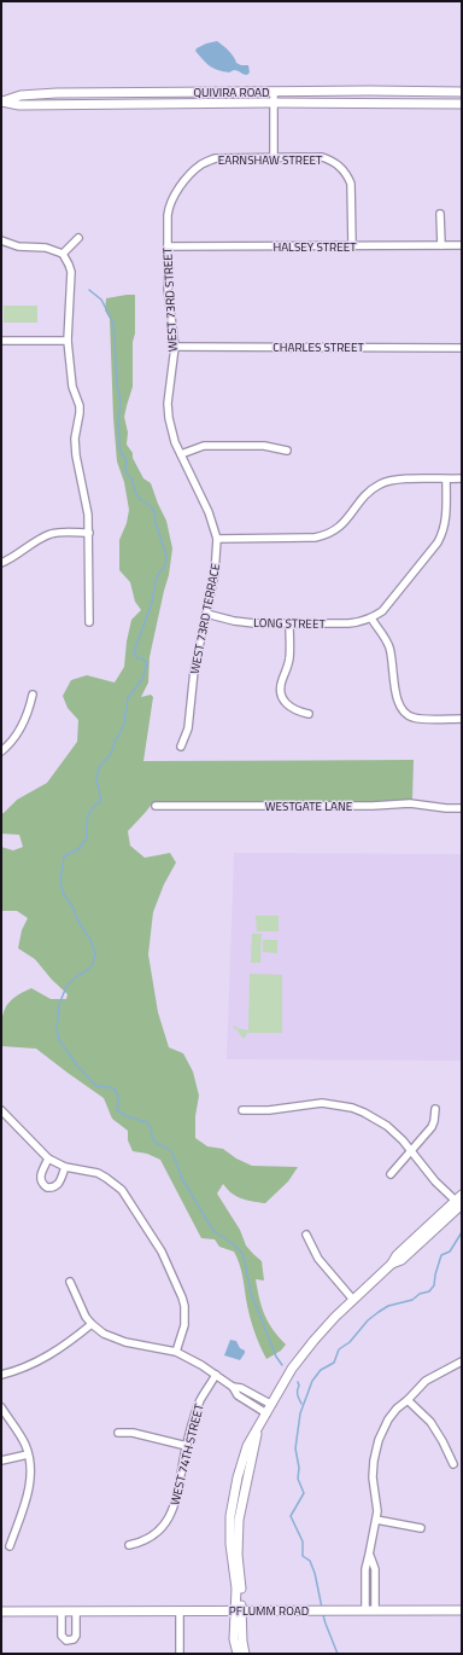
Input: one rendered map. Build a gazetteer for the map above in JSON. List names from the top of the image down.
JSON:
{
  "streets": {
    "main road": ["QUIVIRA ROAD", "PFLUMM ROAD"],
    "street": [
      "EARNSHAW STREET",
      "HALSEY STREET",
      "WEST 73RD STREET",
      "CHARLES STREET",
      "WEST 73RD TERRACE",
      "LONG STREET",
      "WESTGATE LANE",
      "WEST 74TH STREET"
    ]
  },
  "crossings": [
    ["EARNSHAW STREET", "HALSEY STREET"],
    ["EARNSHAW STREET", "WEST 73RD STREET"],
    ["HALSEY STREET", "WEST 73RD STREET"],
    ["WEST 73RD STREET", "CHARLES STREET"],
    ["WEST 73RD STREET", "WEST 73RD TERRACE"],
    ["WEST 73RD TERRACE", "LONG STREET"]
  ]
}
